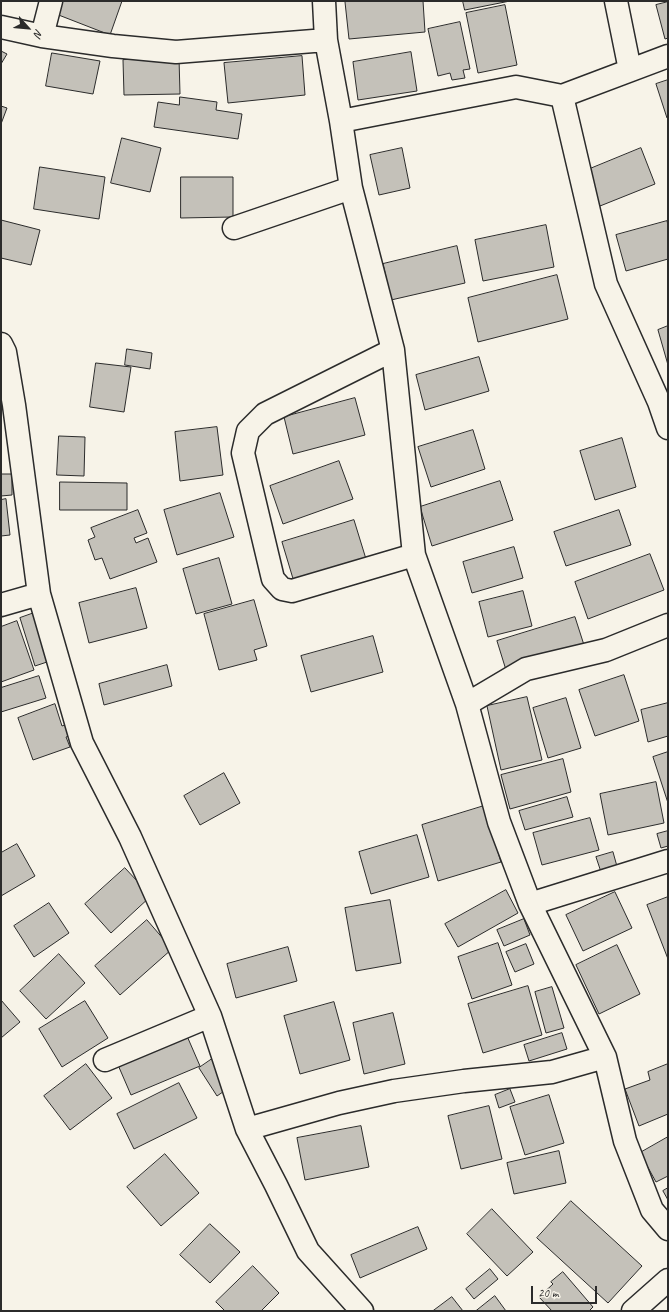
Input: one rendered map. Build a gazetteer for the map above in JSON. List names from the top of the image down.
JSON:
{
  "scale_bar": "20 m",
  "north": "bottom right"
}
